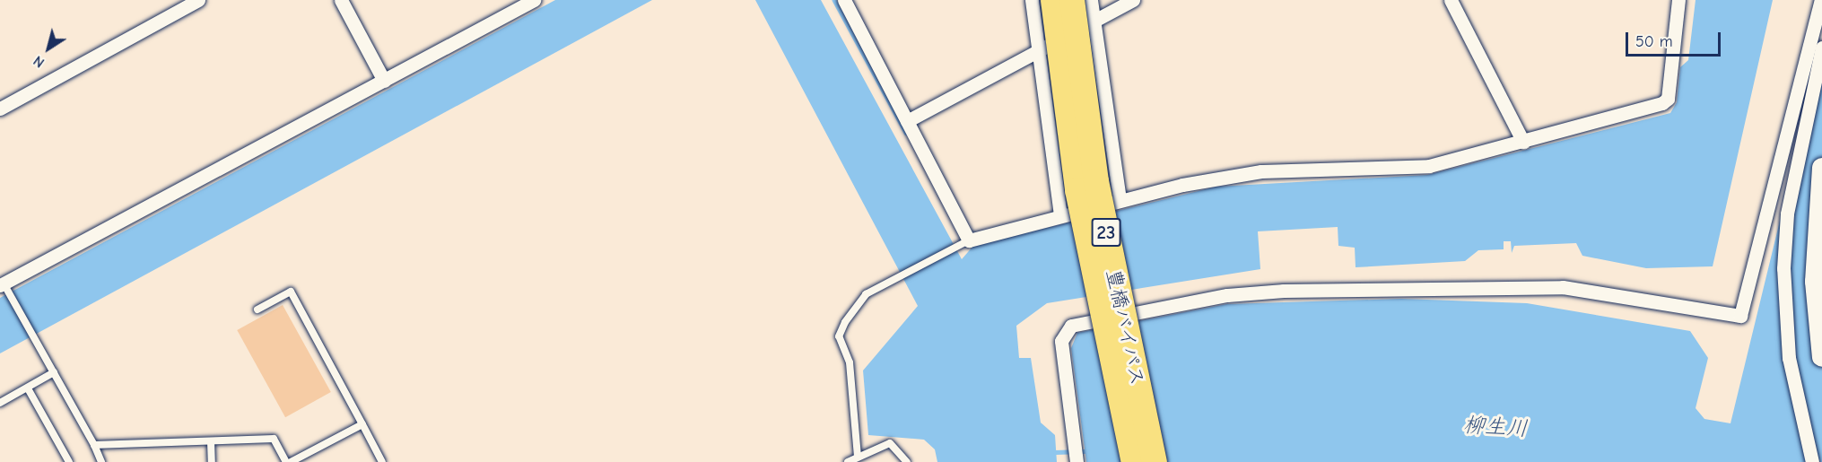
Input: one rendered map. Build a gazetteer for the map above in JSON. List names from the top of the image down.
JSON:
{
  "streets": {
    "highway": ["23", "豊橋バイパス"]
  },
  "water": ["柳生川"],
  "scale_bar": "50 m",
  "north": "bottom left"
}
